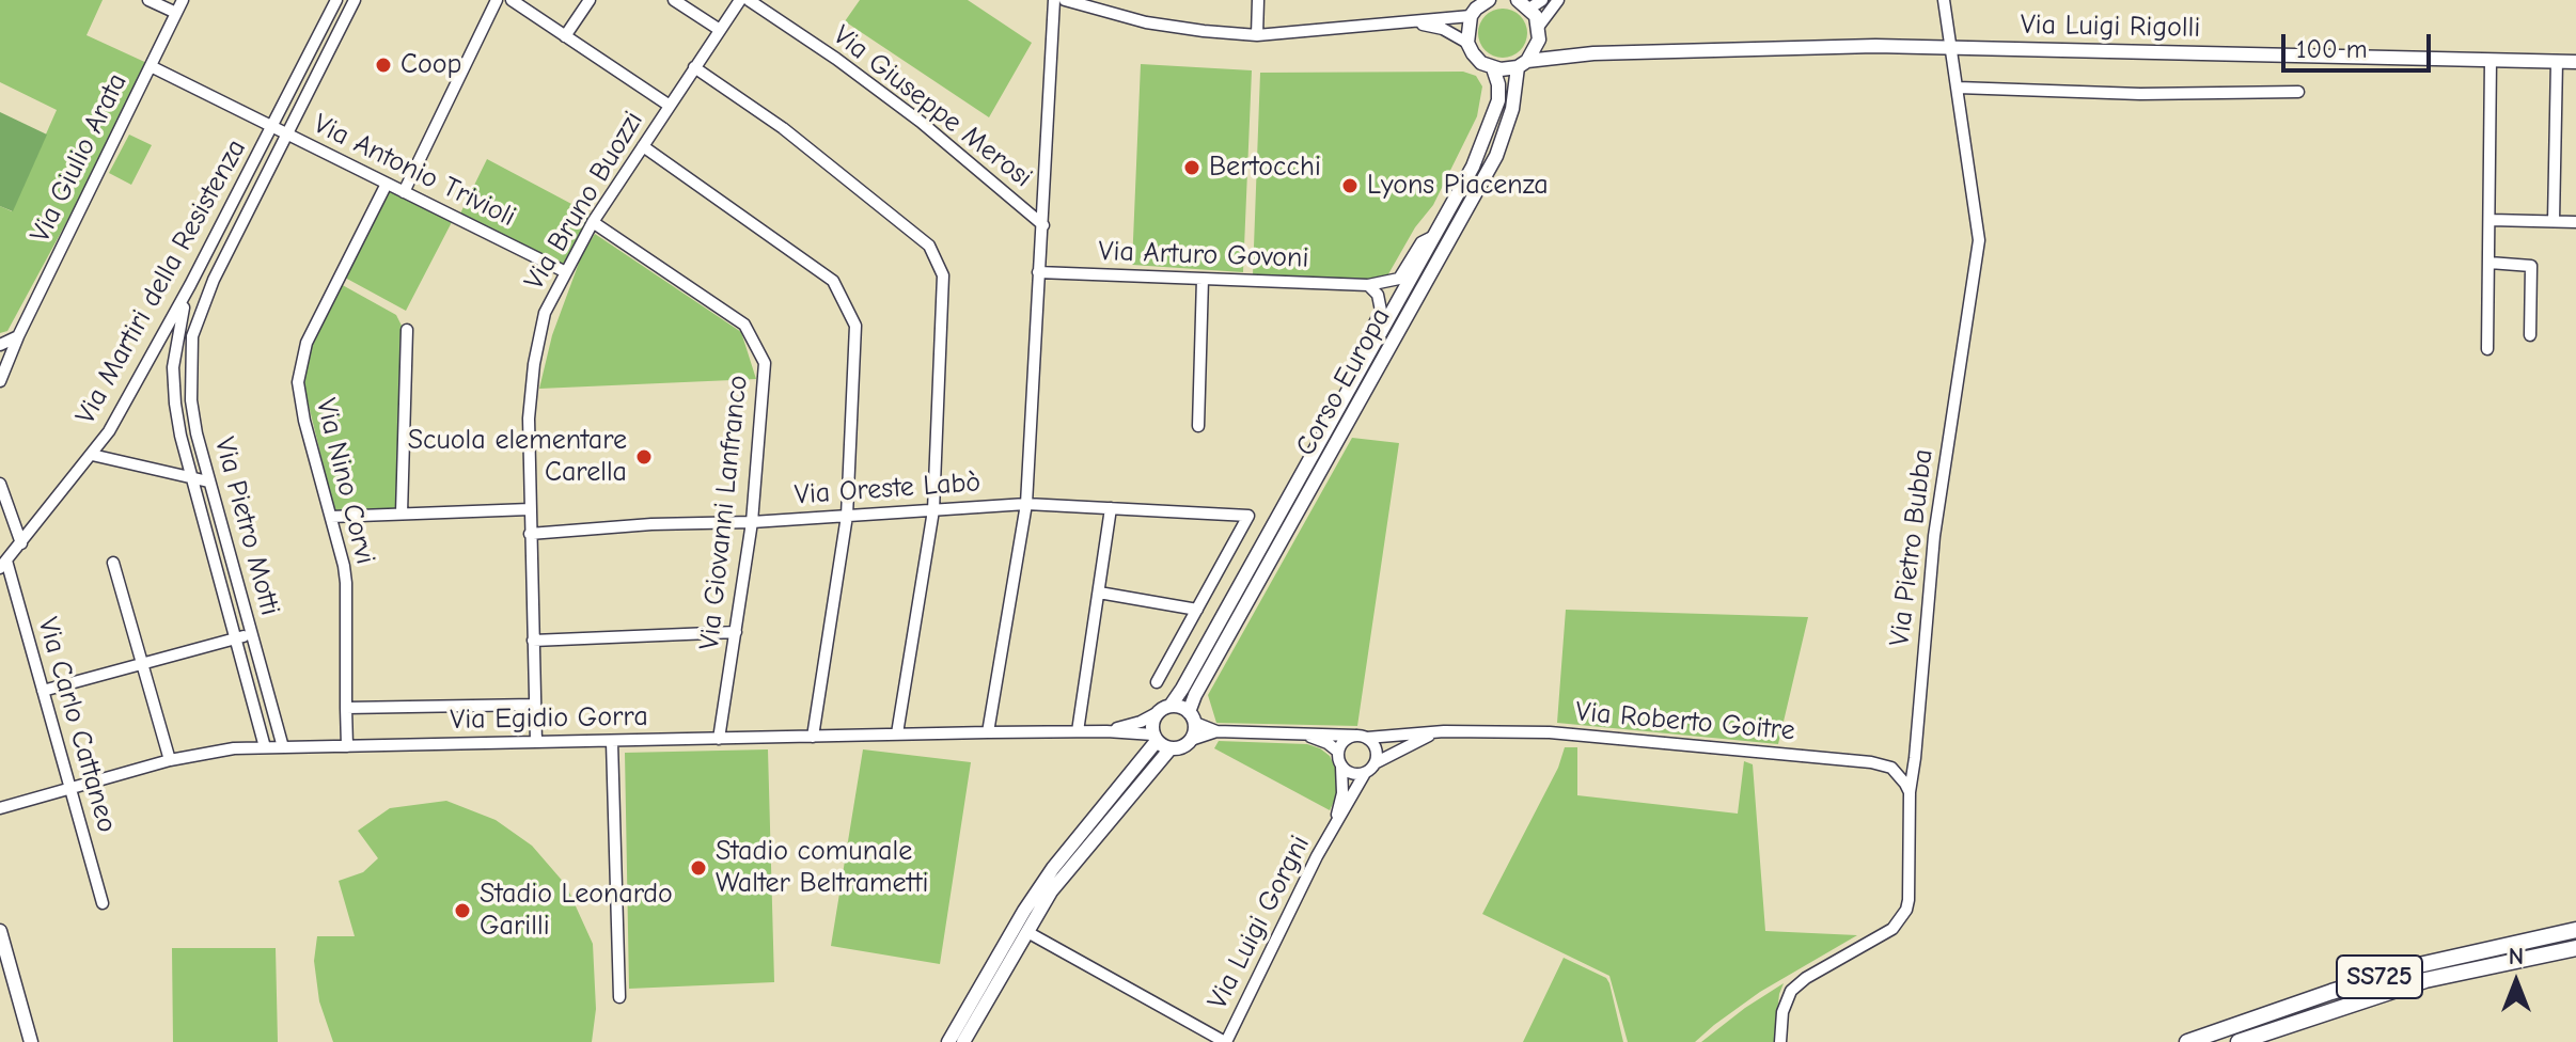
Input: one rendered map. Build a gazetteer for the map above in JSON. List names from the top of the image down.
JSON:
{
  "streets": {
    "highway": ["SS725"],
    "main road": ["Via Luigi Rigolli", "Corso Europa"],
    "street": [
      "Via Giuseppe Merosi",
      "Via Giulio Arata",
      "Via Antonio Trivioli",
      "Via Bruno Buozzi",
      "Via Arturo Govoni",
      "Via Martiri della Resistenza",
      "Via Nino Corvi",
      "Via Oreste Labò",
      "Via Giovanni Lanfranco",
      "Via Pietro Motti",
      "Via Pietro Bubba",
      "Via Egidio Gorra",
      "Via Roberto Goitre",
      "Via Carlo Cattaneo",
      "Via Luigi Gorgni"
    ]
  },
  "crossings": [
    ["Via Luigi Rigolli", "Corso Europa"],
    ["Via Luigi Rigolli", "Via Pietro Bubba"],
    ["Via Giulio Arata", "Via Antonio Trivioli"],
    ["Via Antonio Trivioli", "Via Bruno Buozzi"],
    ["Via Antonio Trivioli", "Via Martiri della Resistenza"],
    ["Via Antonio Trivioli", "Via Nino Corvi"],
    ["Via Bruno Buozzi", "Via Oreste Labò"],
    ["Via Bruno Buozzi", "Via Giovanni Lanfranco"],
    ["Via Bruno Buozzi", "Via Egidio Gorra"],
    ["Via Arturo Govoni", "Corso Europa"],
    ["Via Martiri della Resistenza", "Via Pietro Motti"],
    ["Via Martiri della Resistenza", "Via Carlo Cattaneo"],
    ["Corso Europa", "Via Egidio Gorra"],
    ["Corso Europa", "Via Roberto Goitre"],
    ["Via Oreste Labò", "Via Giovanni Lanfranco"],
    ["Via Giovanni Lanfranco", "Via Egidio Gorra"],
    ["Via Pietro Motti", "Via Egidio Gorra"],
    ["Via Pietro Bubba", "Via Roberto Goitre"],
    ["Via Egidio Gorra", "Via Roberto Goitre"],
    ["Via Egidio Gorra", "Via Carlo Cattaneo"],
    ["Via Roberto Goitre", "Via Luigi Gorgni"]
  ],
  "places": [
    "Coop",
    "Bertocchi",
    "Lyons Piacenza",
    "Scuola elementare Carella",
    "Stadio comunale Walter Beltrametti",
    "Stadio Leonardo Garilli"
  ],
  "scale_bar": "100 m",
  "north": "top"
}
